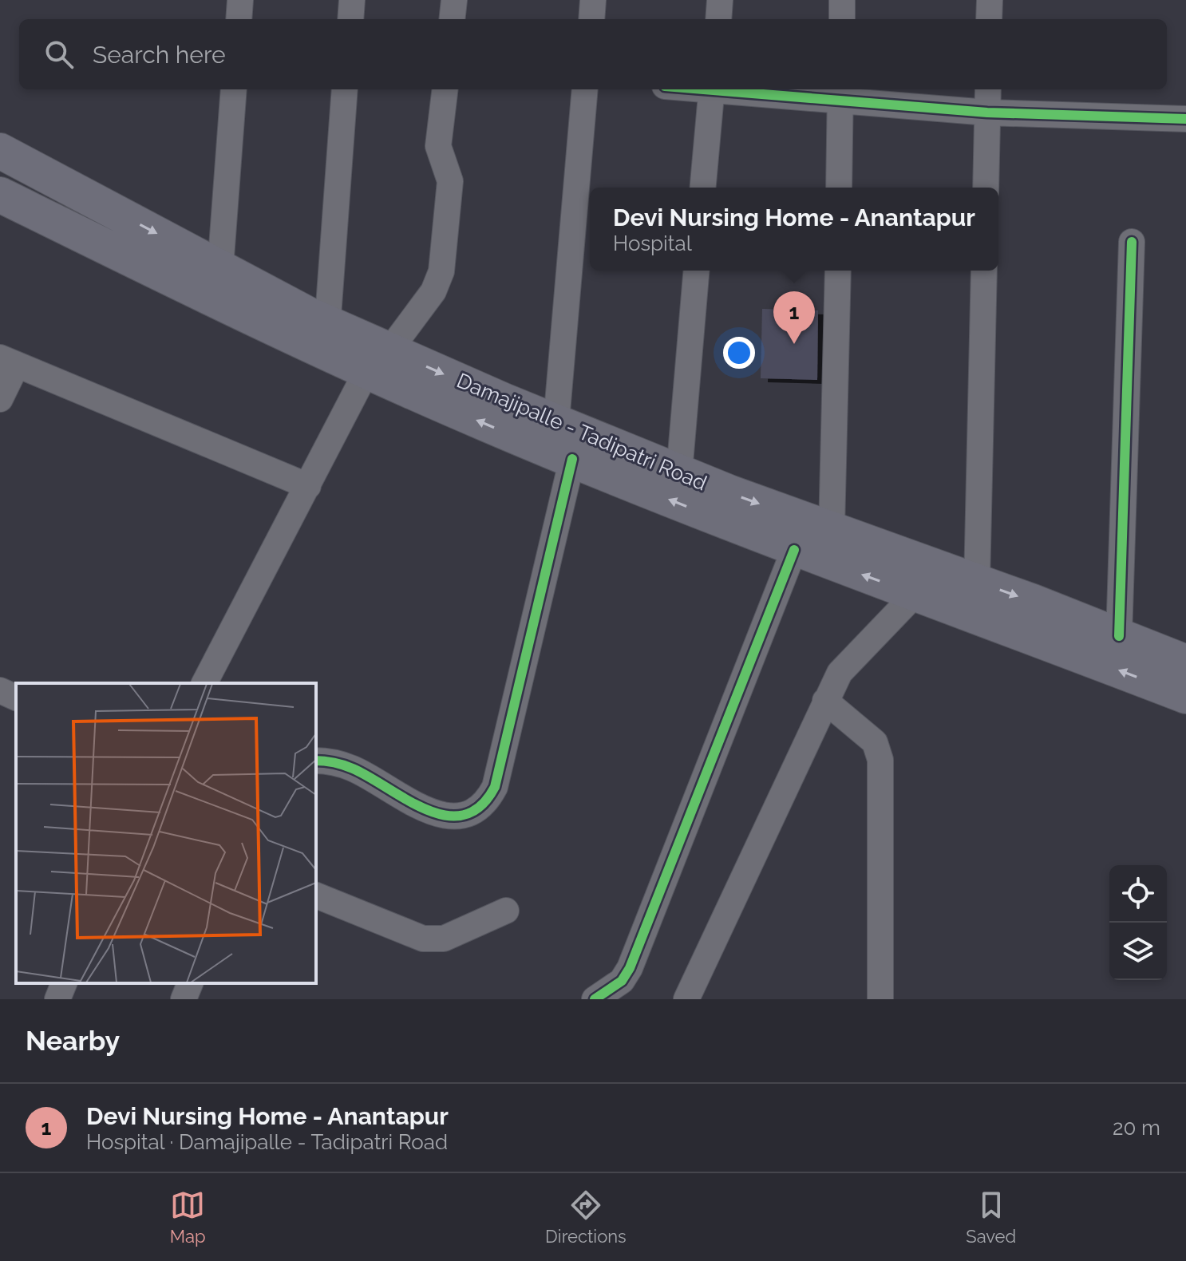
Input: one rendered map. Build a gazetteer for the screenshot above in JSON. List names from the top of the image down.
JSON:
{
  "streets": {
    "main road": ["Damajipalle - Tadipatri Road"]
  },
  "page": {
    "search": "Search here",
    "popup": ["Devi Nursing Home - Anantapur", "Hospital"],
    "pins": "1",
    "heading": "Nearby",
    "list": [
      {
        "mark": "1",
        "name": "Devi Nursing Home - Anantapur",
        "note": "Hospital · Damajipalle - Tadipatri Road",
        "value": "20 m"
      }
    ],
    "nav": ["Map", "Directions", "Saved"]
  }
}
